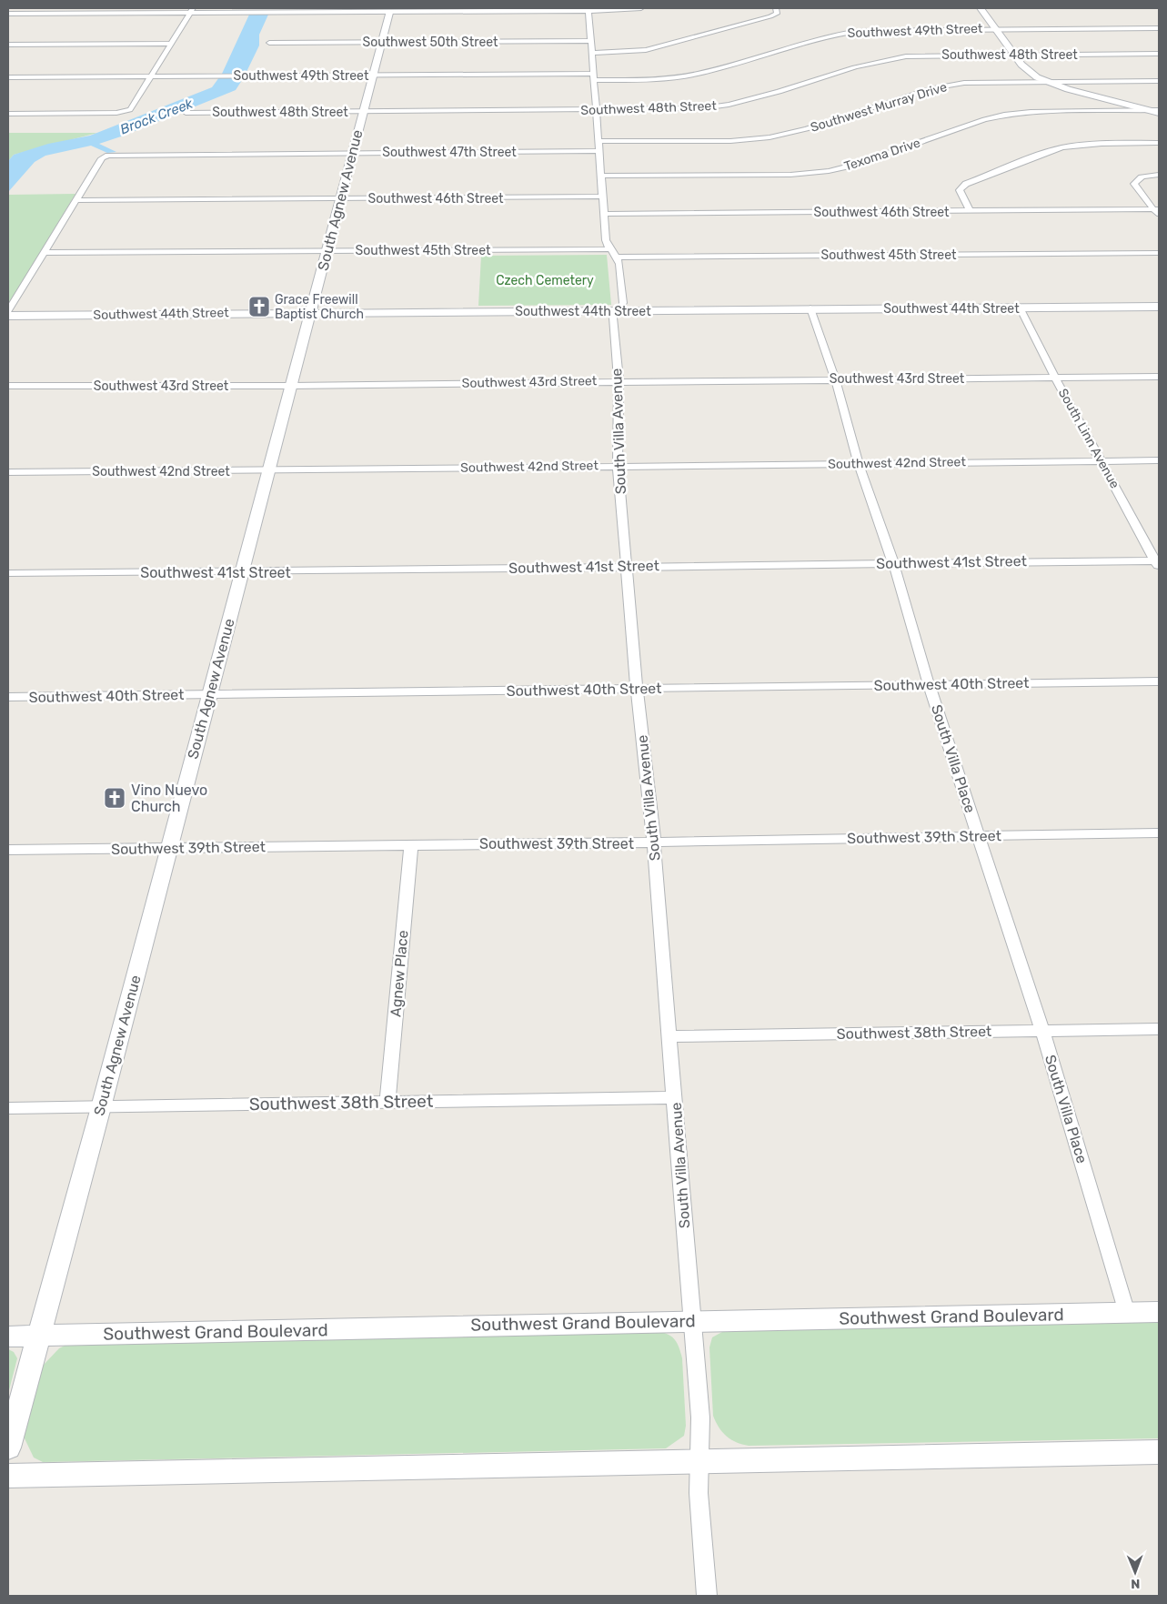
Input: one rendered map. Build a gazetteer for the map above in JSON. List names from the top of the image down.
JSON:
{
  "streets": {
    "street": [
      "Southwest 49th Street",
      "Southwest 50th Street",
      "Southwest 48th Street",
      "Southwest Murray Drive",
      "Southwest 47th Street",
      "Texoma Drive",
      "Southwest 46th Street",
      "South Agnew Avenue",
      "Southwest 45th Street",
      "Southwest 44th Street",
      "Southwest 43rd Street",
      "South Villa Avenue",
      "South Linn Avenue",
      "Southwest 42nd Street",
      "Southwest 41st Street",
      "Southwest 40th Street",
      "South Villa Place",
      "Southwest 39th Street",
      "Agnew Place",
      "Southwest 38th Street",
      "Southwest Grand Boulevard"
    ]
  },
  "crossings": [
    ["Southwest 49th Street", "South Agnew Avenue"],
    ["Southwest 49th Street", "South Villa Avenue"],
    ["Southwest 50th Street", "South Agnew Avenue"],
    ["Southwest 50th Street", "South Villa Avenue"],
    ["Southwest 48th Street", "South Agnew Avenue"],
    ["Southwest 48th Street", "South Villa Avenue"],
    ["Southwest Murray Drive", "Southwest 47th Street"],
    ["Southwest Murray Drive", "South Villa Avenue"],
    ["Southwest 47th Street", "Southwest 46th Street"],
    ["Southwest 47th Street", "South Agnew Avenue"],
    ["Southwest 47th Street", "South Villa Avenue"],
    ["Texoma Drive", "South Villa Avenue"],
    ["Southwest 46th Street", "South Agnew Avenue"],
    ["Southwest 46th Street", "South Villa Avenue"],
    ["South Agnew Avenue", "Southwest 45th Street"],
    ["South Agnew Avenue", "Southwest 44th Street"],
    ["South Agnew Avenue", "Southwest 43rd Street"],
    ["South Agnew Avenue", "Southwest 42nd Street"],
    ["South Agnew Avenue", "Southwest 41st Street"],
    ["South Agnew Avenue", "Southwest 40th Street"],
    ["South Agnew Avenue", "Southwest 39th Street"],
    ["South Agnew Avenue", "Southwest 38th Street"],
    ["South Agnew Avenue", "Southwest Grand Boulevard"],
    ["Southwest 45th Street", "South Villa Avenue"],
    ["Southwest 44th Street", "South Villa Avenue"],
    ["Southwest 44th Street", "South Linn Avenue"],
    ["Southwest 44th Street", "South Villa Place"],
    ["Southwest 43rd Street", "South Villa Avenue"],
    ["Southwest 43rd Street", "South Linn Avenue"],
    ["Southwest 43rd Street", "South Villa Place"],
    ["South Villa Avenue", "Southwest 42nd Street"],
    ["South Villa Avenue", "Southwest 41st Street"],
    ["South Villa Avenue", "Southwest 40th Street"],
    ["South Villa Avenue", "Southwest 39th Street"],
    ["South Villa Avenue", "Southwest 38th Street"],
    ["South Villa Avenue", "Southwest Grand Boulevard"],
    ["South Linn Avenue", "Southwest 42nd Street"],
    ["South Linn Avenue", "Southwest 41st Street"],
    ["Southwest 42nd Street", "South Villa Place"],
    ["Southwest 41st Street", "South Villa Place"],
    ["Southwest 40th Street", "South Villa Place"],
    ["South Villa Place", "Southwest 39th Street"],
    ["South Villa Place", "Southwest 38th Street"],
    ["South Villa Place", "Southwest Grand Boulevard"],
    ["Southwest 39th Street", "Agnew Place"],
    ["Agnew Place", "Southwest 38th Street"]
  ],
  "water": ["Brock Creek"],
  "parks": ["Czech Cemetery"],
  "places": {
    "church": ["Grace Freewill Baptist Church", "Vino Nuevo Church"]
  },
  "north": "bottom"
}
